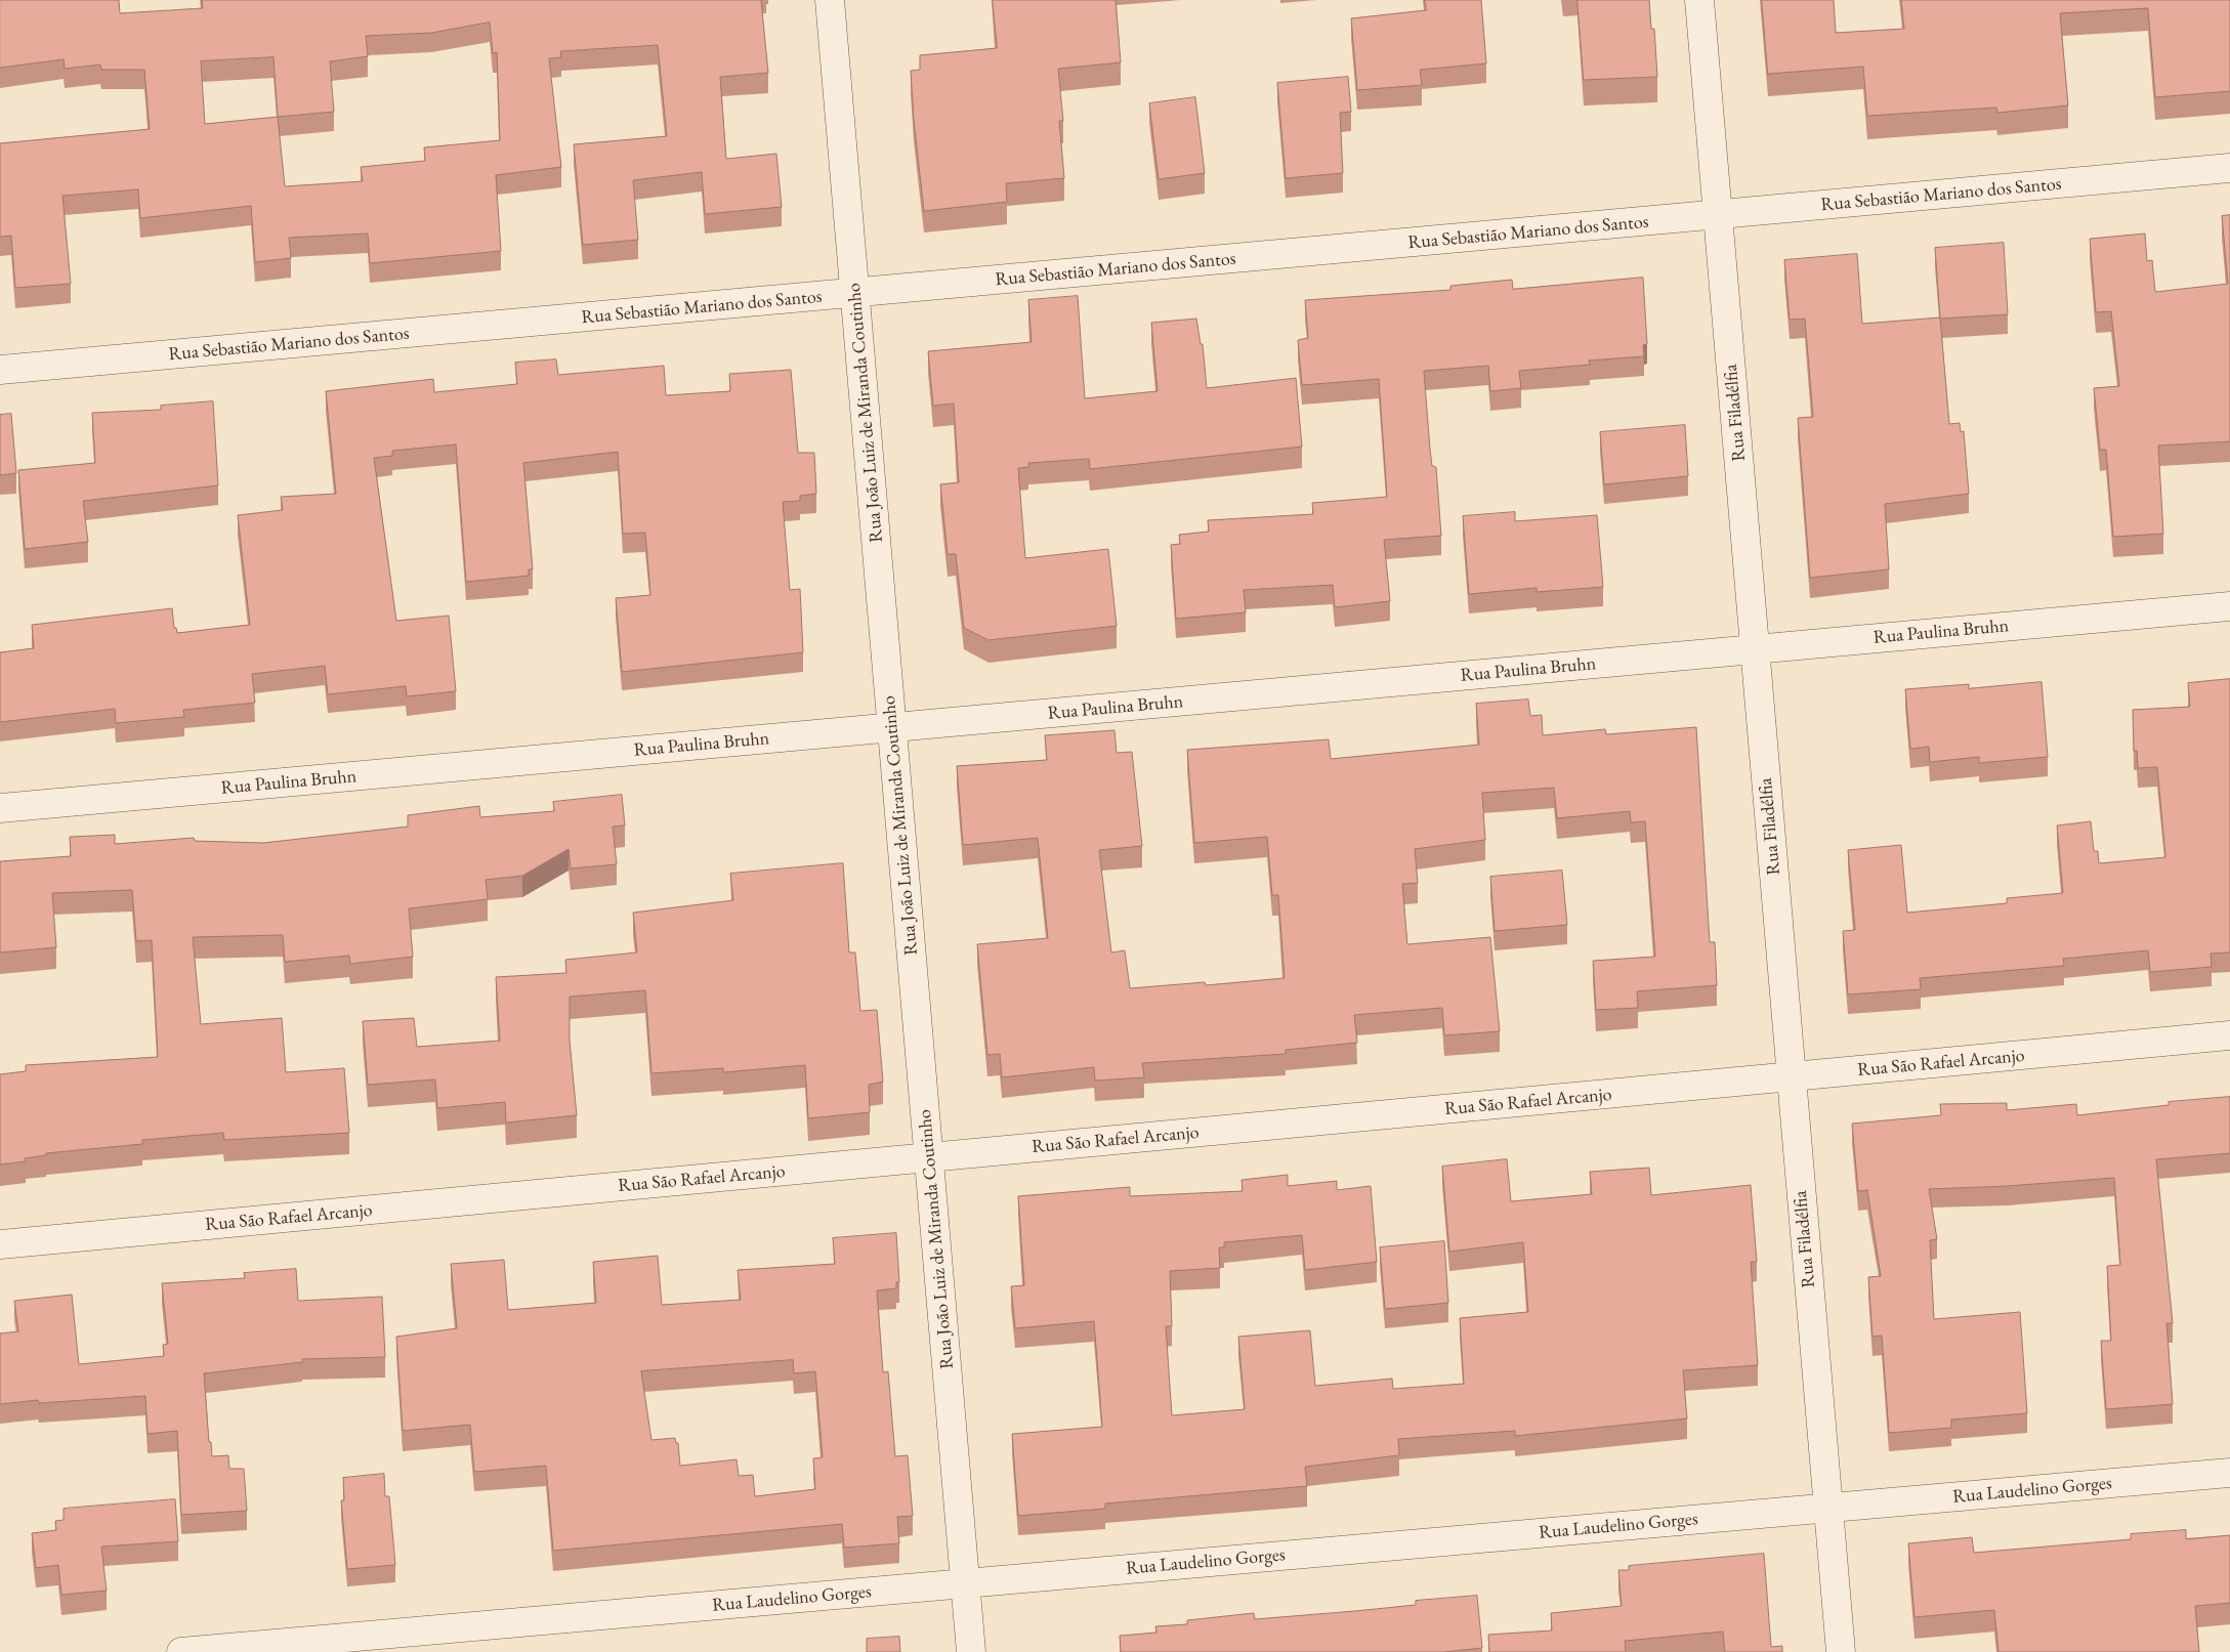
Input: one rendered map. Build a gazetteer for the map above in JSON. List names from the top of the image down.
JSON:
{
  "streets": {
    "street": [
      "Rua Sebastião Mariano dos Santos",
      "Rua João Luiz de Miranda Coutinho",
      "Rua Filadélfia",
      "Rua Paulina Bruhn",
      "Rua São Rafael Arcanjo",
      "Rua Laudelino Gorges"
    ]
  },
  "crossings": [
    ["Rua Sebastião Mariano dos Santos", "Rua João Luiz de Miranda Coutinho"],
    ["Rua Sebastião Mariano dos Santos", "Rua Filadélfia"],
    ["Rua João Luiz de Miranda Coutinho", "Rua Paulina Bruhn"],
    ["Rua João Luiz de Miranda Coutinho", "Rua São Rafael Arcanjo"],
    ["Rua João Luiz de Miranda Coutinho", "Rua Laudelino Gorges"],
    ["Rua Filadélfia", "Rua Paulina Bruhn"],
    ["Rua Filadélfia", "Rua São Rafael Arcanjo"],
    ["Rua Filadélfia", "Rua Laudelino Gorges"]
  ]
}
